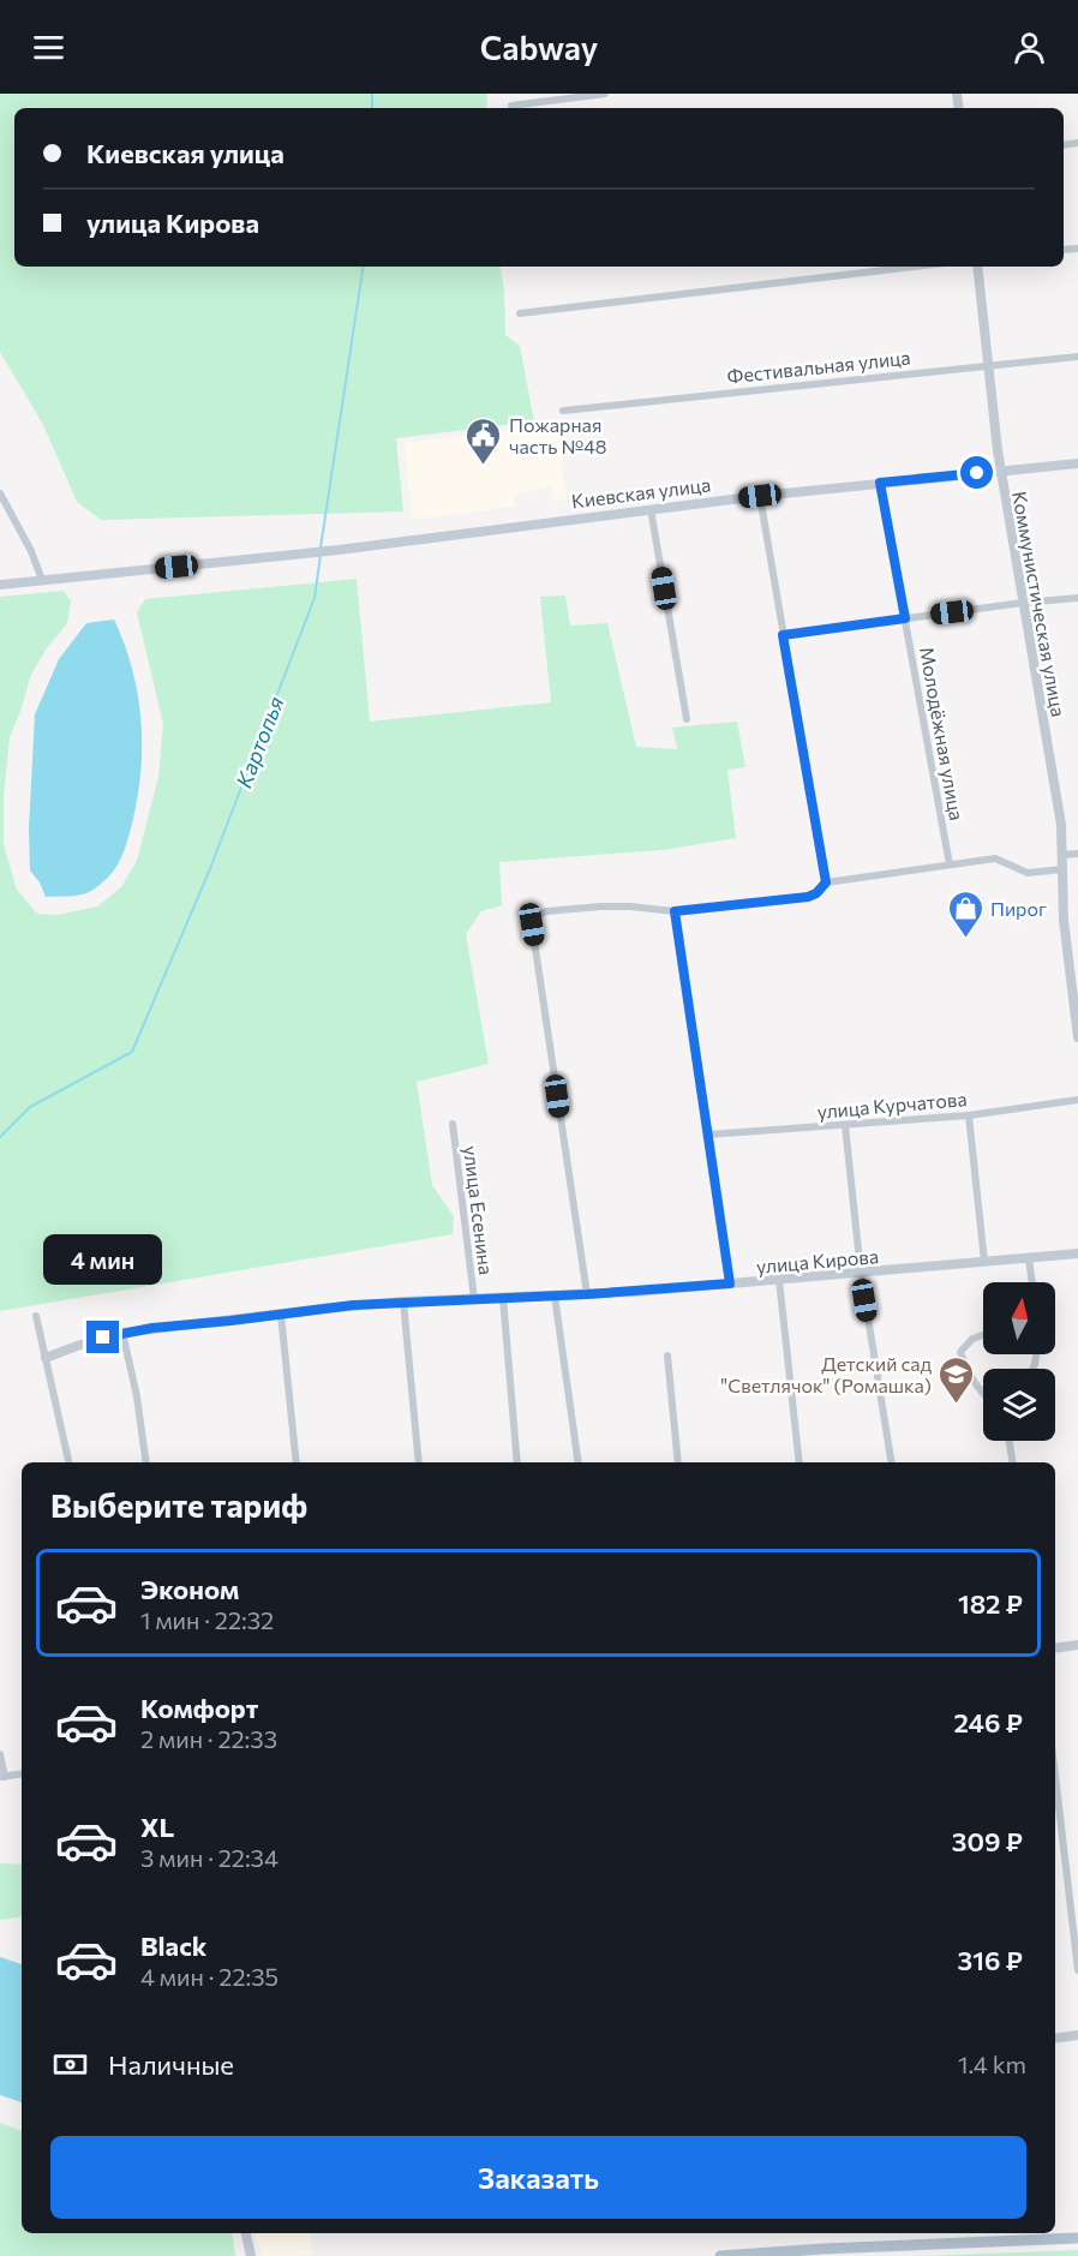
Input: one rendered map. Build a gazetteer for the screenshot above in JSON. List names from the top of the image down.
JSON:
{
  "streets": {
    "main road": ["Киевская улица"],
    "street": [
      "Фестивальная улица",
      "Коммунистическая улица",
      "Молодёжная улица",
      "улица Курчатова",
      "улица Есенина",
      "улица Кирова"
    ]
  },
  "crossings": [
    ["Фестивальная улица", "Коммунистическая улица"],
    ["Киевская улица", "Коммунистическая улица"],
    ["Киевская улица", "Молодёжная улица"],
    ["улица Есенина", "улица Кирова"]
  ],
  "water": ["Картопья"],
  "places": {
    "public building": ["Пожарная часть №48"],
    "shop": ["Пирог"],
    "school or university": ["Детский сад \"Светлячок\" (Ромашка)"]
  },
  "north": "top",
  "page": {
    "header": "Cabway",
    "banner": ["Киевская улица", "улица Кирова"],
    "bubble": "4 мин",
    "heading": "Выберите тариф",
    "list": [
      {
        "name": "Эконом",
        "note": "1 мин · 22:32",
        "value": "182 ₽"
      },
      {
        "name": "Комфорт",
        "note": "2 мин · 22:33",
        "value": "246 ₽"
      },
      {
        "name": "XL",
        "note": "3 мин · 22:34",
        "value": "309 ₽"
      },
      {
        "name": "Black",
        "note": "4 мин · 22:35",
        "value": "316 ₽"
      }
    ],
    "pay": ["Наличные", "1.4 km"],
    "buttons": "Заказать"
  }
}
